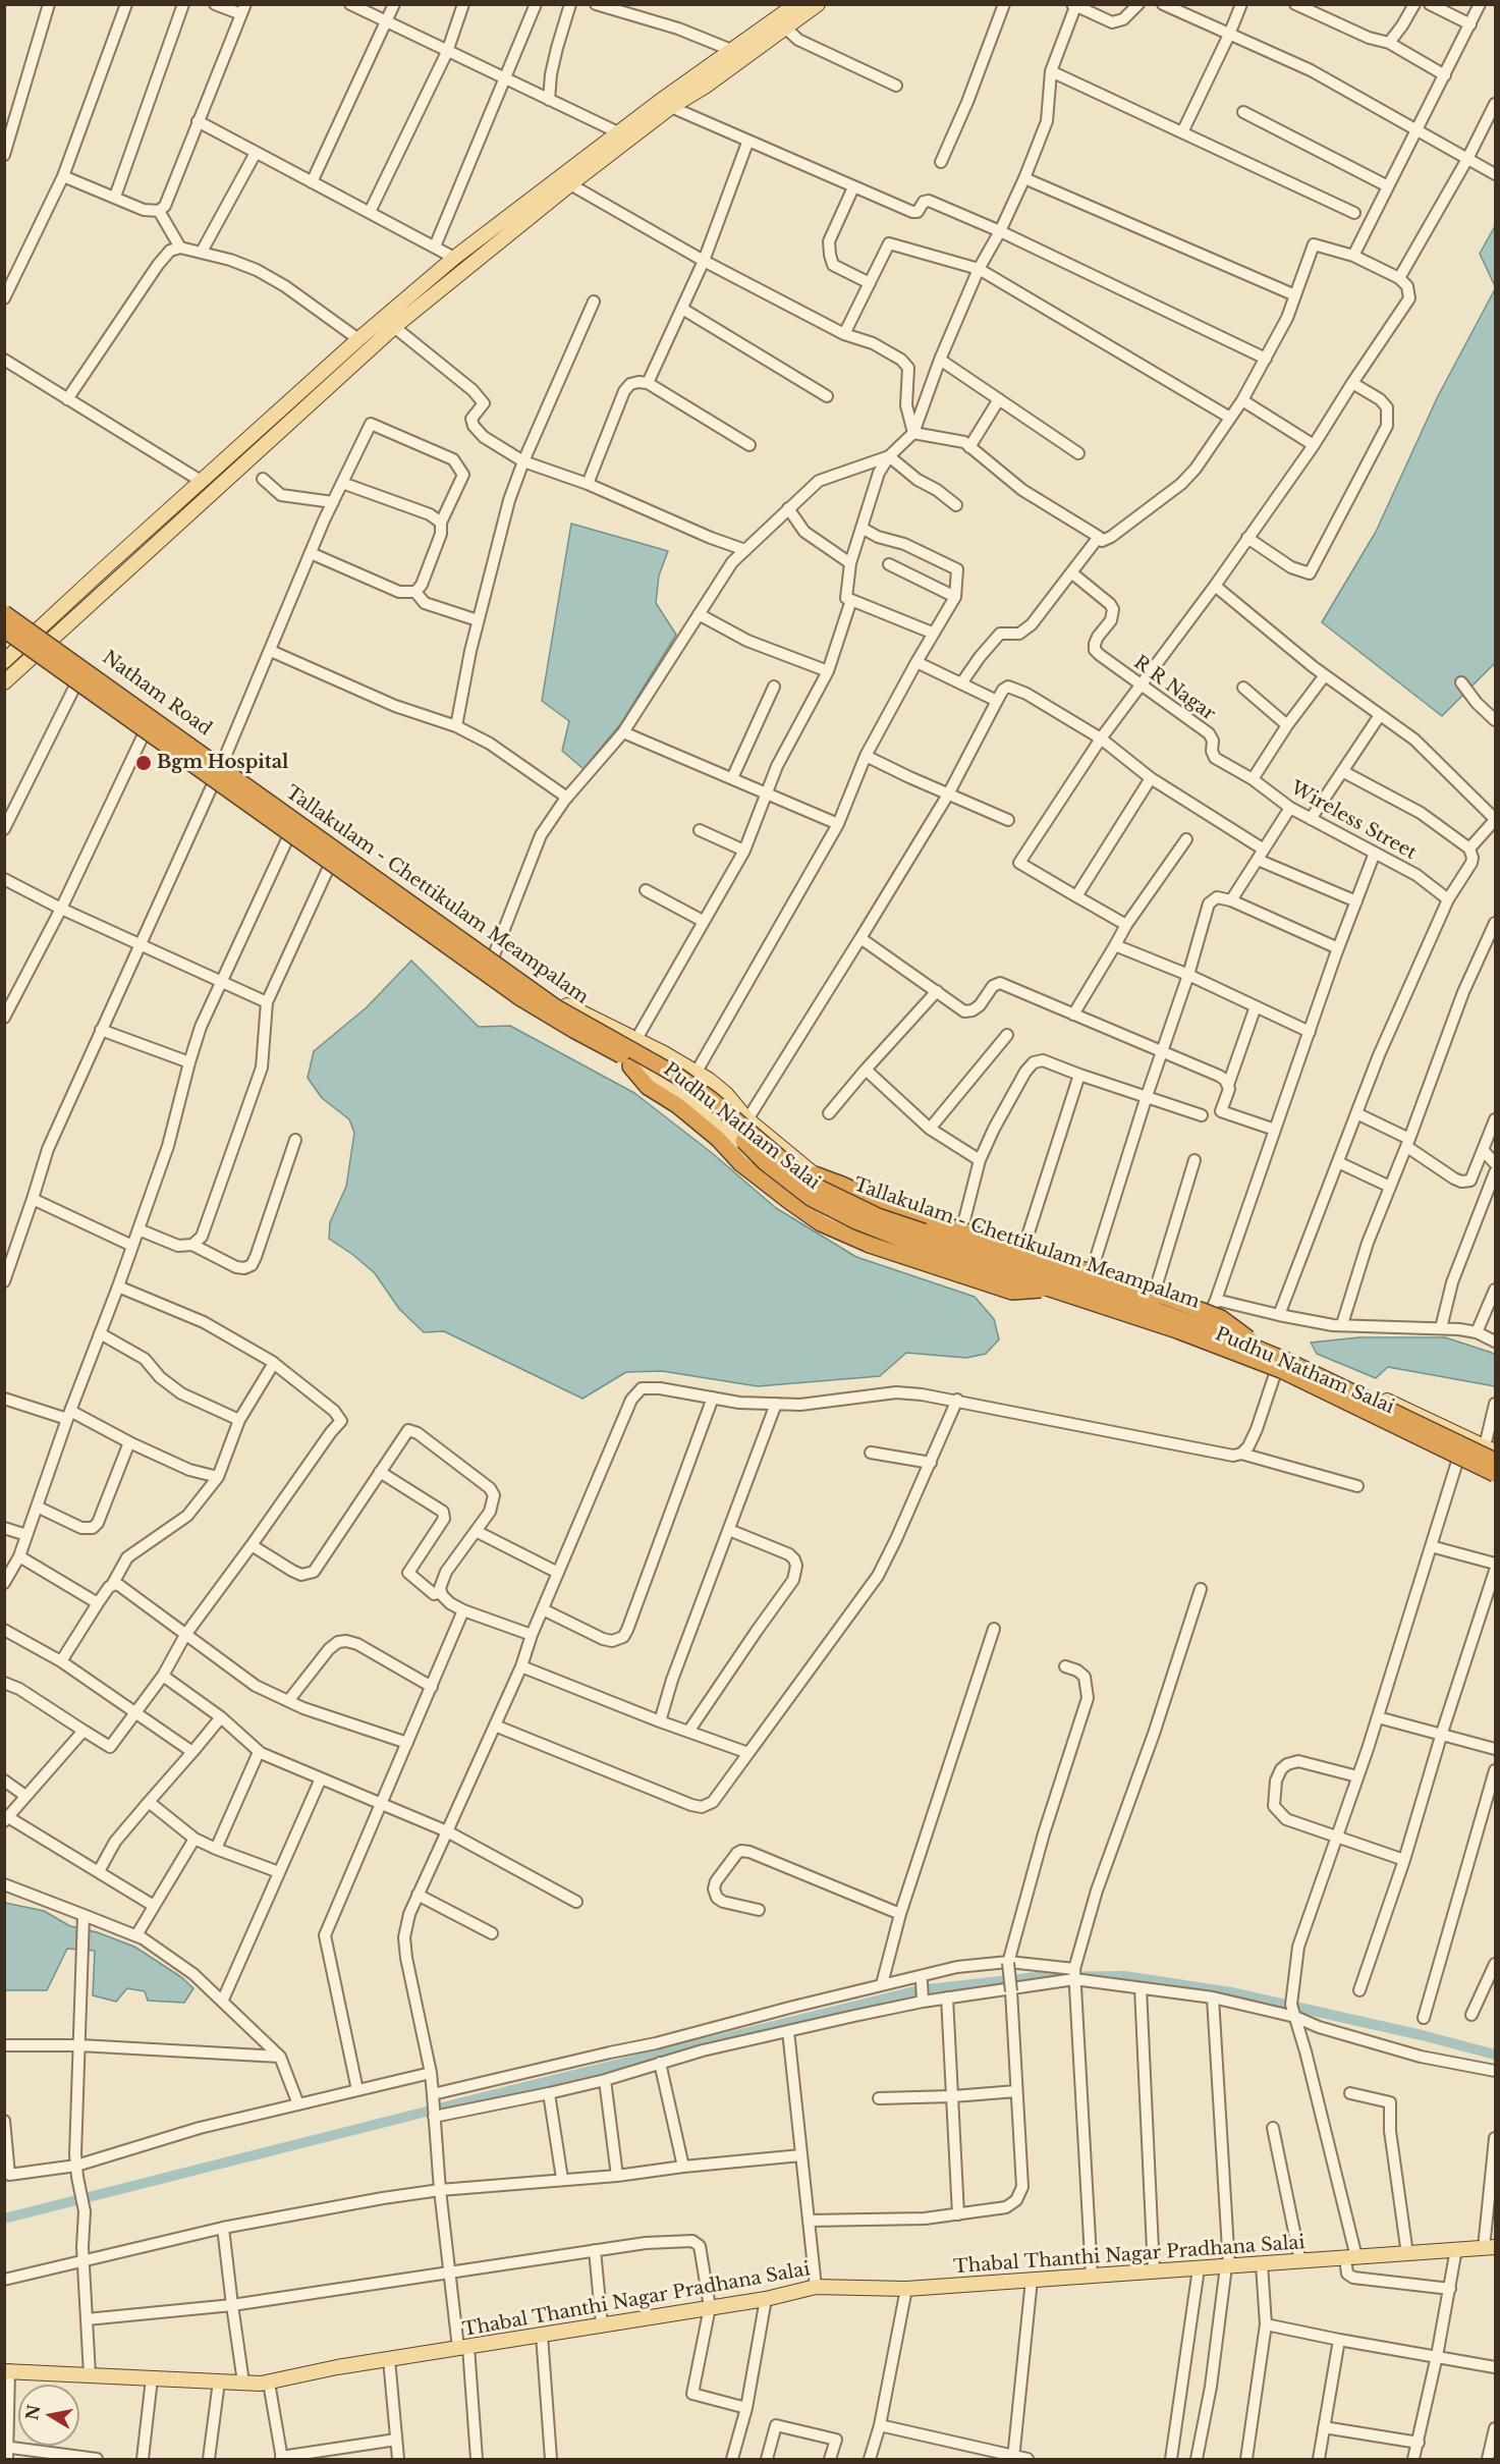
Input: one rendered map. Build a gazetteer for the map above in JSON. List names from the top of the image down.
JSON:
{
  "streets": {
    "highway": ["Tallakulam - Chettikulam Meampalam"],
    "main road": ["Natham Road", "Pudhu Natham Salai", "Thabal Thanthi Nagar Pradhana Salai"],
    "street": ["R R Nagar", "Wireless Street"]
  },
  "crossings": [
    ["R R Nagar", "Wireless Street"],
    ["Natham Road", "Pudhu Natham Salai"]
  ],
  "places": ["Bgm Hospital"],
  "north": "left"
}
